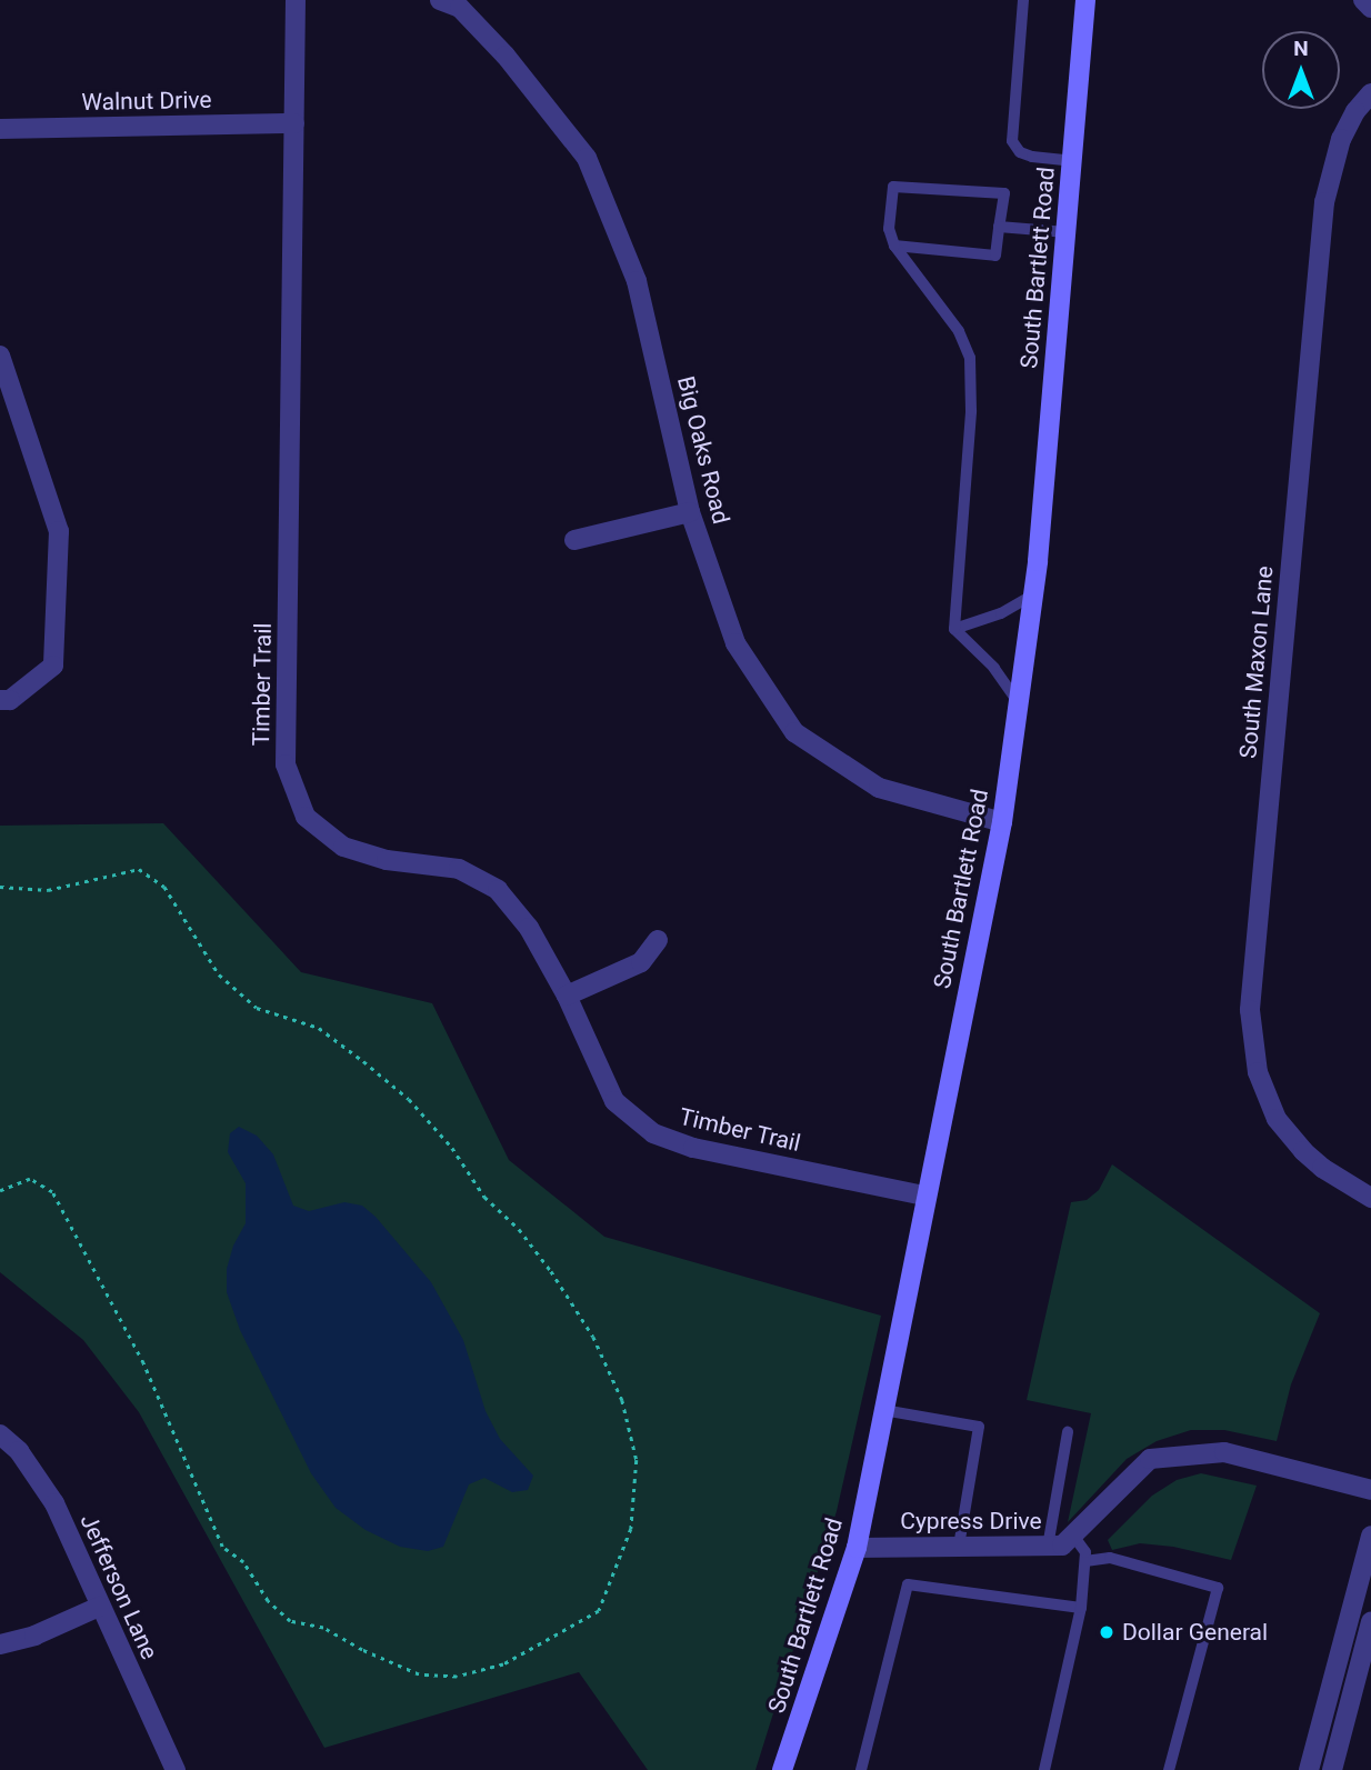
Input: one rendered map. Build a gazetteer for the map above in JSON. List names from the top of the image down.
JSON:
{
  "streets": {
    "main road": ["South Bartlett Road"],
    "street": [
      "Walnut Drive",
      "Big Oaks Road",
      "South Maxon Lane",
      "Timber Trail",
      "Cypress Drive",
      "Jefferson Lane"
    ]
  },
  "crossings": [
    ["Walnut Drive", "Timber Trail"],
    ["South Bartlett Road", "Big Oaks Road"],
    ["South Bartlett Road", "Timber Trail"],
    ["South Bartlett Road", "Cypress Drive"]
  ],
  "places": ["Dollar General"],
  "north": "top"
}
